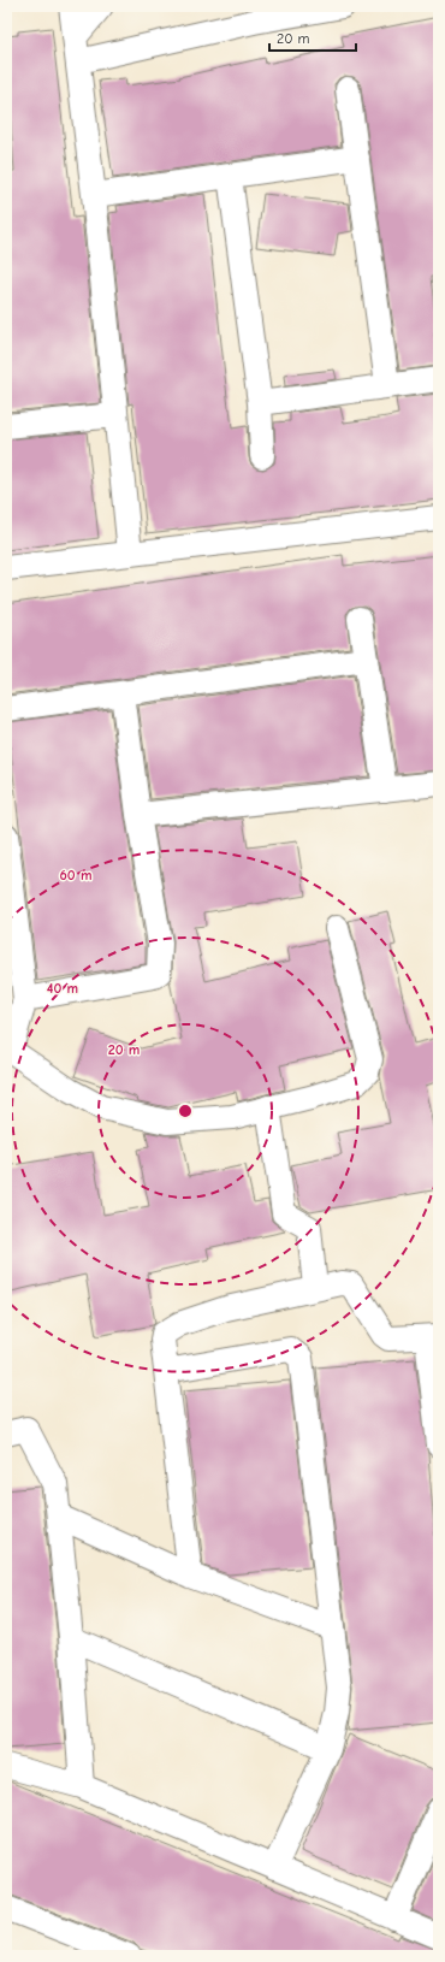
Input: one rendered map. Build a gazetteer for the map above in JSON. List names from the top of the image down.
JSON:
{
  "scale_bar": "20 m",
  "rings": ["60 m", "40 m", "20 m"]
}
